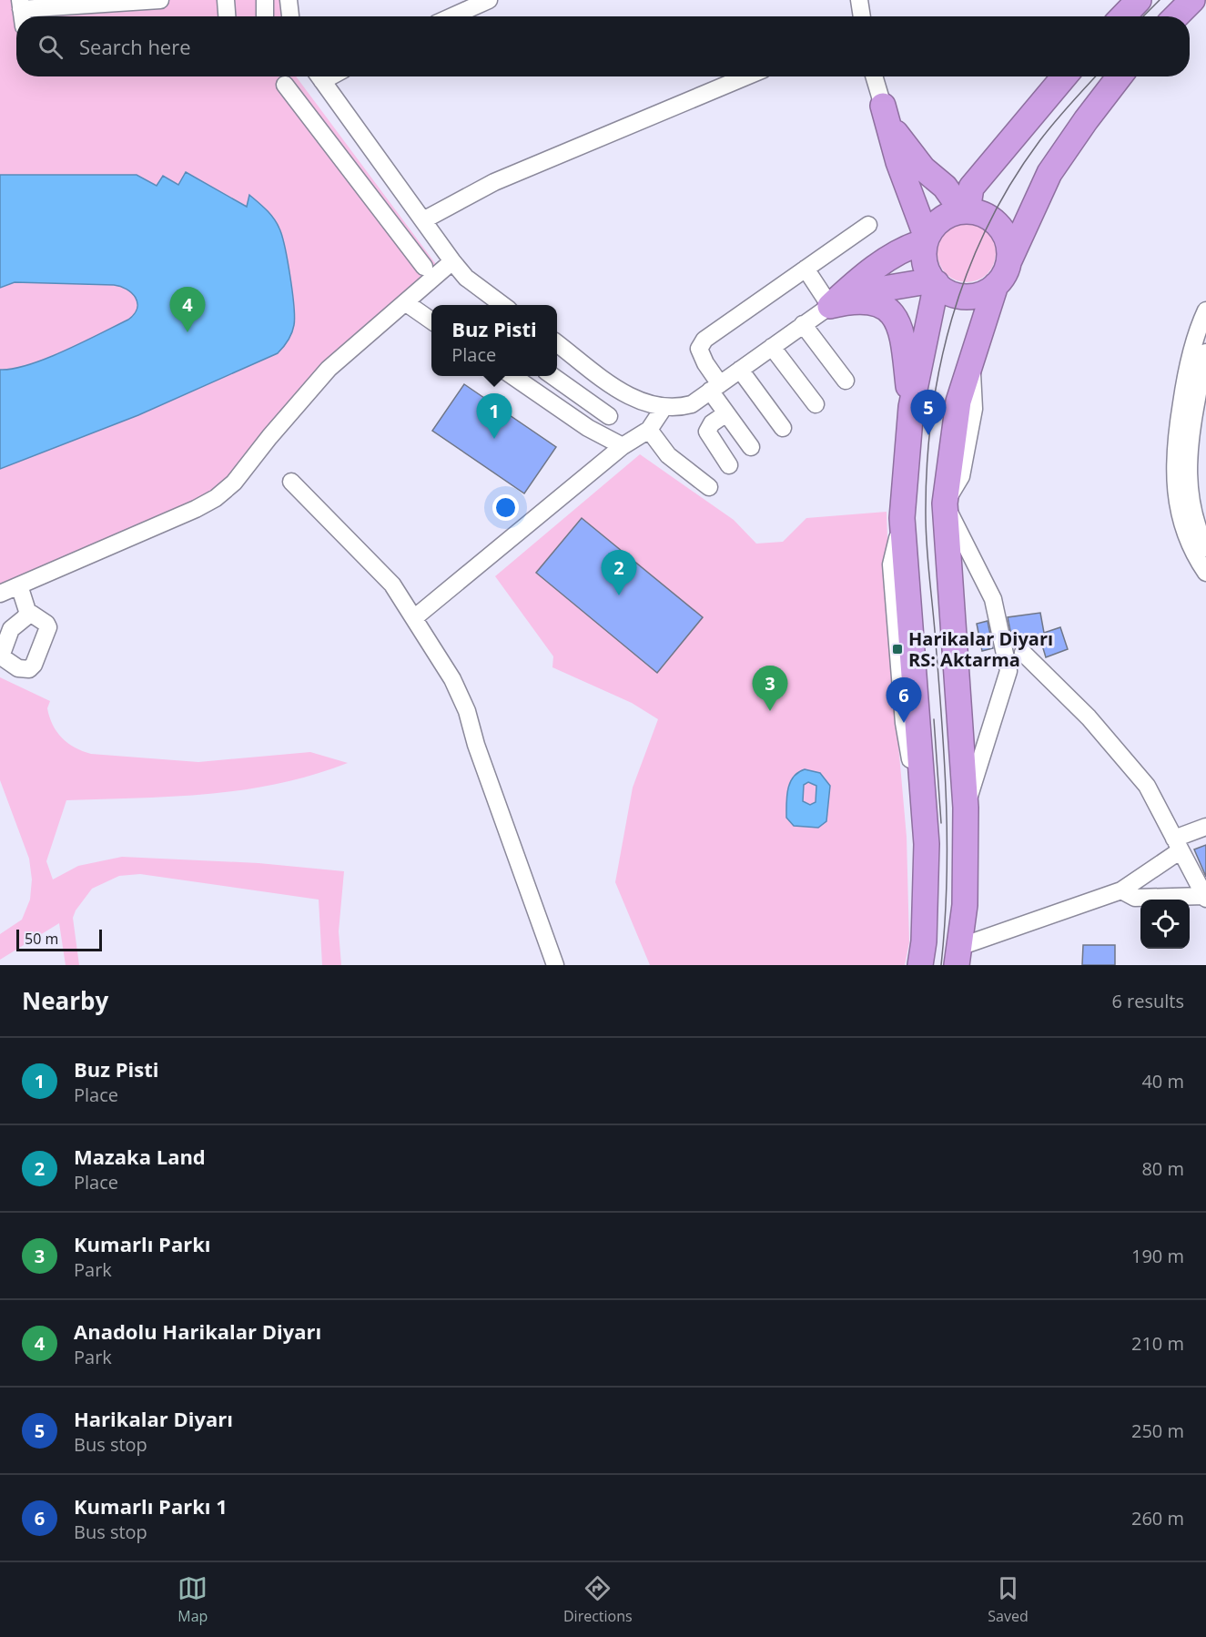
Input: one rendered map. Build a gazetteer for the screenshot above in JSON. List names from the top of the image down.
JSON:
{
  "places": {
    "transit": ["Harikalar Diyarı RS: Aktarma"]
  },
  "scale_bar": "50 m",
  "page": {
    "search": "Search here",
    "pins": [
      "4",
      "5",
      "1",
      "2",
      "3",
      "6"
    ],
    "popup": ["Buz Pisti", "Place"],
    "scale": "50 m",
    "heading": ["Nearby", "6 results"],
    "list": [
      {
        "mark": "1",
        "name": "Buz Pisti",
        "note": "Place",
        "value": "40 m"
      },
      {
        "mark": "2",
        "name": "Mazaka Land",
        "note": "Place",
        "value": "80 m"
      },
      {
        "mark": "3",
        "name": "Kumarlı Parkı",
        "note": "Park",
        "value": "190 m"
      },
      {
        "mark": "4",
        "name": "Anadolu Harikalar Diyarı",
        "note": "Park",
        "value": "210 m"
      },
      {
        "mark": "5",
        "name": "Harikalar Diyarı",
        "note": "Bus stop",
        "value": "250 m"
      },
      {
        "mark": "6",
        "name": "Kumarlı Parkı 1",
        "note": "Bus stop",
        "value": "260 m"
      }
    ],
    "nav": ["Map", "Directions", "Saved"]
  }
}
